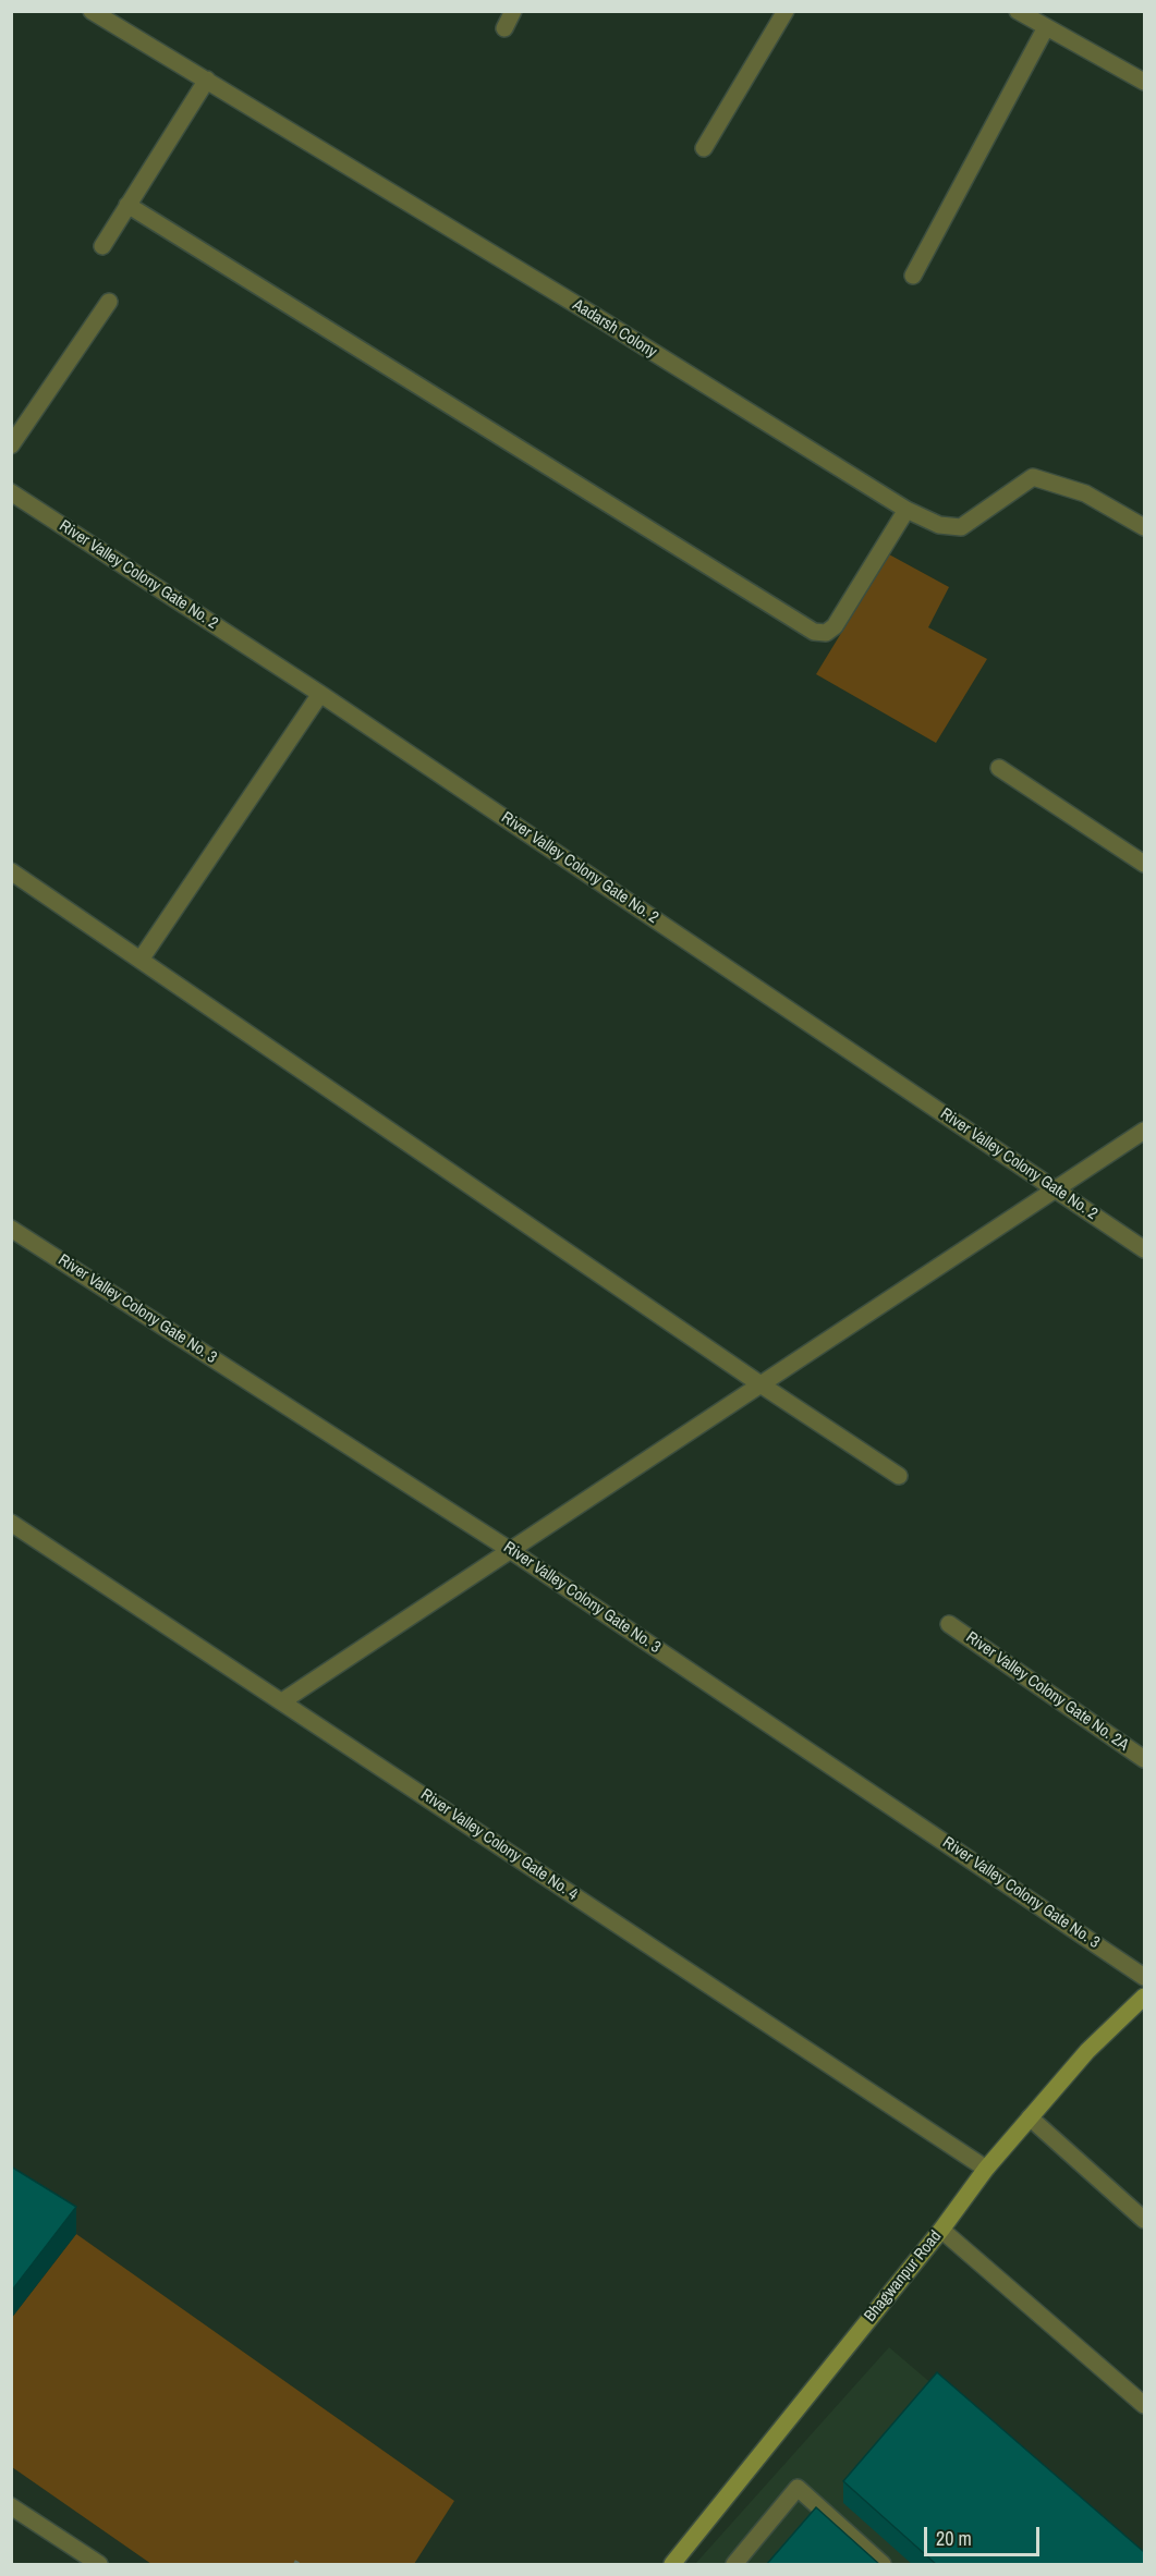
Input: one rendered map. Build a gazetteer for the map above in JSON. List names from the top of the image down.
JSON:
{
  "streets": {
    "street": [
      "Aadarsh Colony",
      "River Valley Colony Gate No. 2",
      "River Valley Colony Gate No. 3",
      "River Valley Colony Gate No. 2A",
      "River Valley Colony Gate No. 4",
      "Bhagwanpur Road"
    ]
  },
  "crossings": [
    ["River Valley Colony Gate No. 4", "Bhagwanpur Road"]
  ],
  "scale_bar": "20 m"
}
